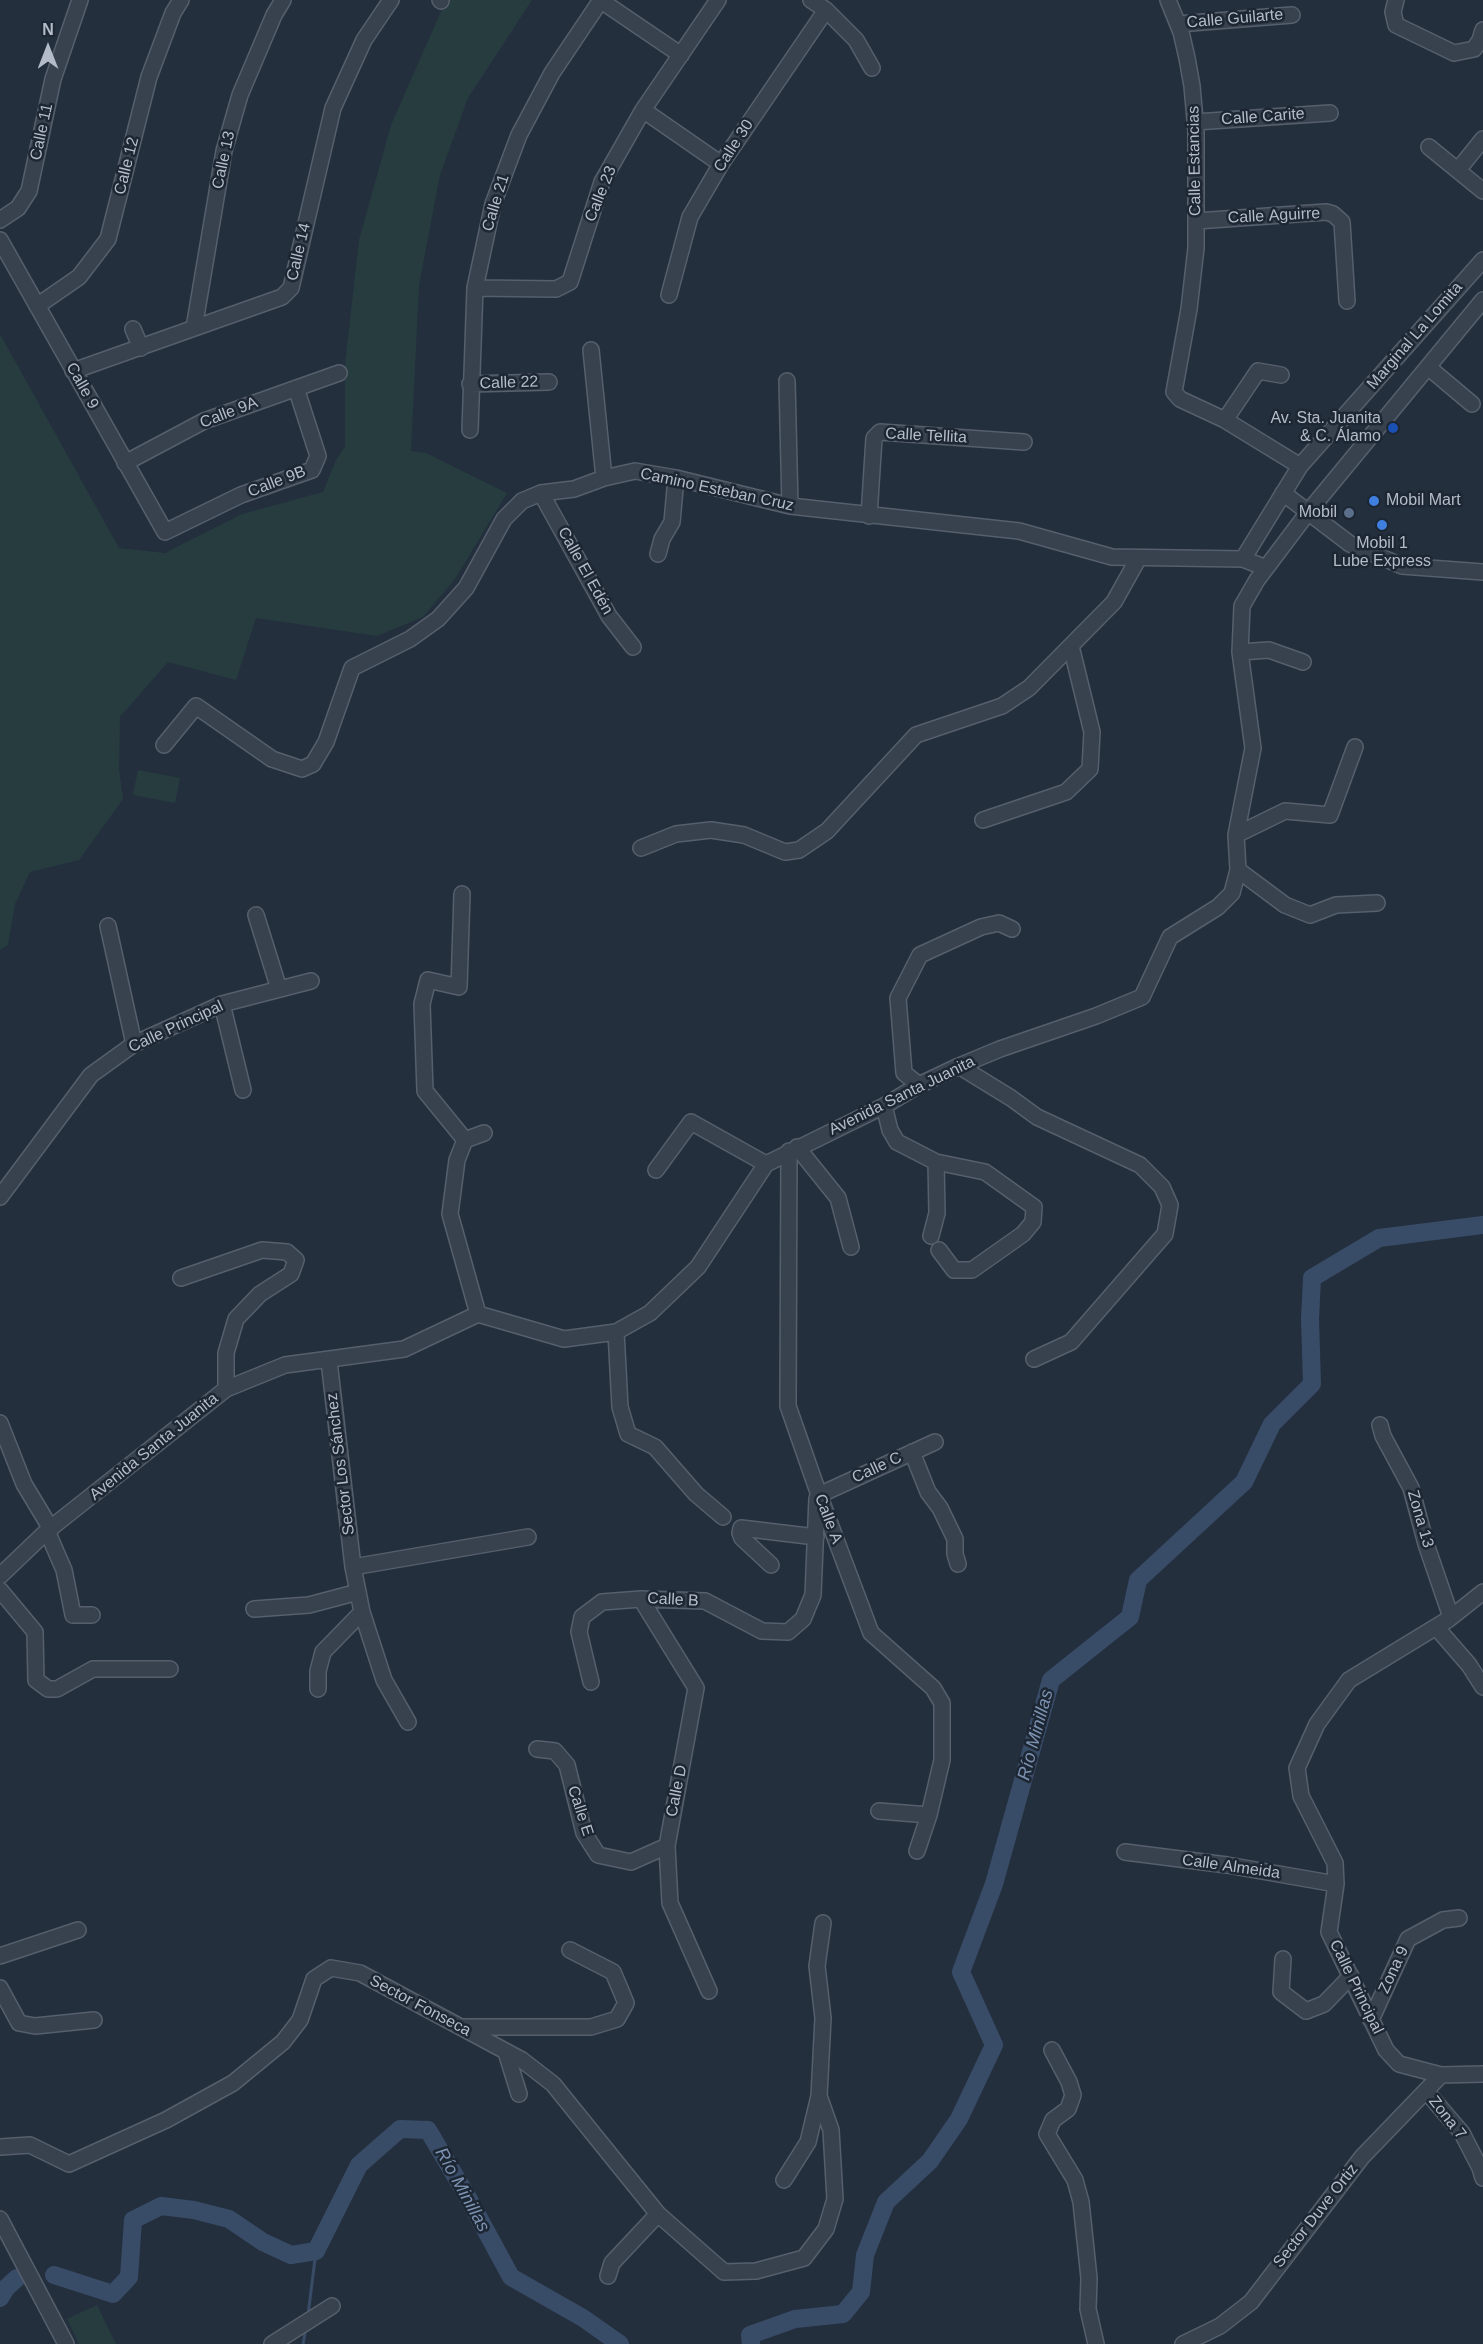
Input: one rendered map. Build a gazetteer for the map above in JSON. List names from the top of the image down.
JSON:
{
  "streets": {
    "street": [
      "Calle Guilarte",
      "Calle Carite",
      "Calle 11",
      "Calle 30",
      "Calle 13",
      "Calle Estancias",
      "Calle 12",
      "Calle 23",
      "Calle 21",
      "Calle Aguirre",
      "Calle 14",
      "Marginal La Lomita",
      "Calle 22",
      "Calle 9",
      "Calle 9A",
      "Calle Tellita",
      "Calle 9B",
      "Camino Esteban Cruz",
      "Calle El Edén",
      "Calle Principal",
      "Avenida Santa Juanita",
      "Sector Los Sánchez",
      "Calle C",
      "Calle A",
      "Zona 13",
      "Calle B",
      "Calle D",
      "Calle E",
      "Calle Almeida",
      "Zona 9",
      "Sector Fonseca",
      "Zona 7",
      "Sector Duve Ortiz"
    ]
  },
  "crossings": [
    ["Calle Guilarte", "Calle Estancias"],
    ["Calle Carite", "Calle Estancias"],
    ["Calle 13", "Calle 14"],
    ["Calle Estancias", "Calle Aguirre"],
    ["Calle 12", "Calle 9"],
    ["Calle 23", "Calle 21"],
    ["Calle 21", "Calle 22"],
    ["Calle 14", "Calle 9"],
    ["Marginal La Lomita", "Camino Esteban Cruz"],
    ["Calle 9", "Calle 9A"],
    ["Calle 9", "Calle 9B"],
    ["Calle 9A", "Calle 9B"],
    ["Calle Tellita", "Camino Esteban Cruz"],
    ["Camino Esteban Cruz", "Calle El Edén"],
    ["Camino Esteban Cruz", "Avenida Santa Juanita"],
    ["Calle Principal", "Zona 13"],
    ["Calle Principal", "Calle Almeida"],
    ["Calle Principal", "Zona 9"],
    ["Calle Principal", "Sector Duve Ortiz"],
    ["Avenida Santa Juanita", "Sector Los Sánchez"],
    ["Avenida Santa Juanita", "Calle A"],
    ["Calle C", "Calle A"],
    ["Calle C", "Calle B"],
    ["Calle A", "Calle B"],
    ["Calle B", "Calle D"],
    ["Calle D", "Calle E"],
    ["Zona 7", "Sector Duve Ortiz"]
  ],
  "water": ["Río Minillas"],
  "places": [
    "Av. Sta. Juanita & C. Álamo",
    "Mobil Mart",
    "Mobil",
    "Mobil 1 Lube Express"
  ],
  "north": "top"
}
